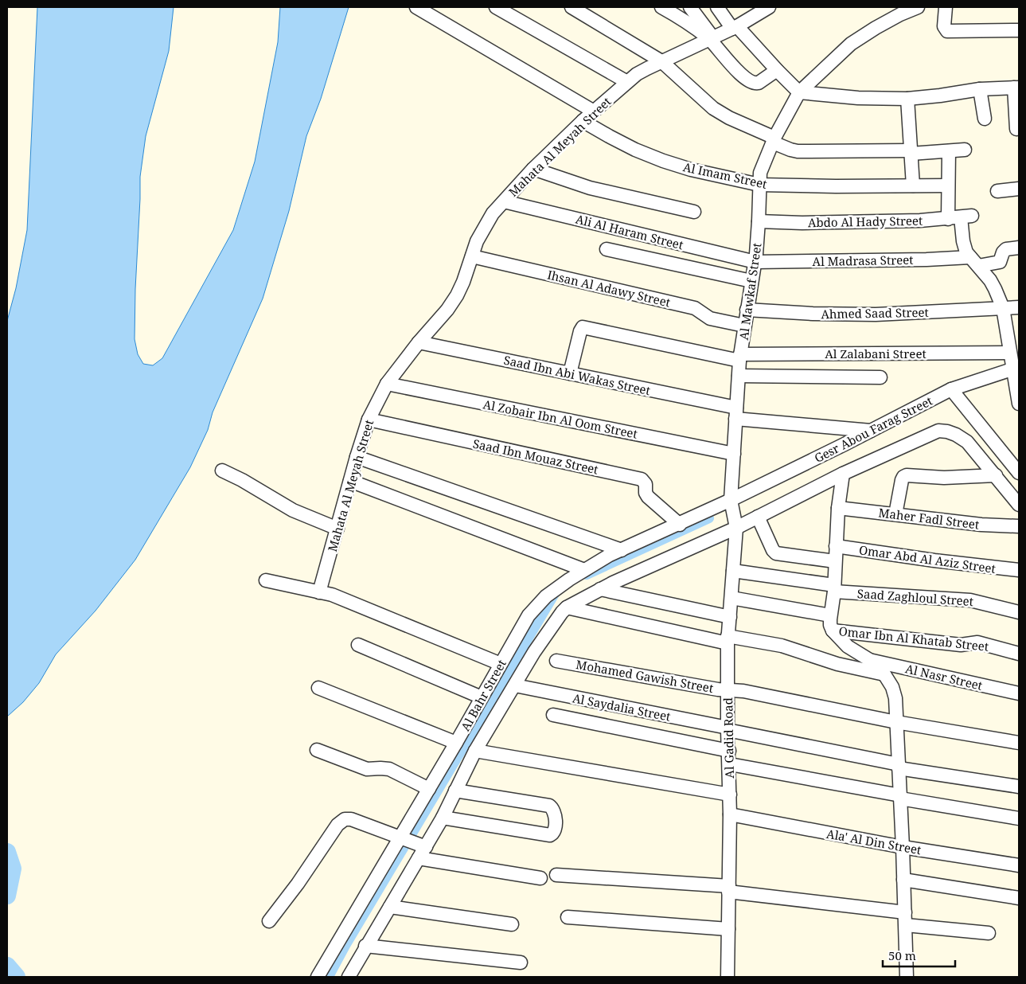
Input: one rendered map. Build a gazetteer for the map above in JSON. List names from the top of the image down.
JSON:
{
  "streets": {
    "street": [
      "Mahata Al Meyah Street",
      "Al Imam Street",
      "Abdo Al Hady Street",
      "Ali Al Haram Street",
      "Al Madrasa Street",
      "Ihsan Al Adawy Street",
      "Al Mawkaf Street",
      "Ahmed Saad Street",
      "Al Zalabani Street",
      "Saad Ibn Abi Wakas Street",
      "Al Zobair Ibn Al Oom Street",
      "Gesr Abou Farag Street",
      "Saad Ibn Mouaz Street",
      "Maher Fadl Street",
      "Omar Abd Al Aziz Street",
      "Saad Zaghloul Street",
      "Omar Ibn Al Khatab Street",
      "Mohamed Gawish Street",
      "Al Nasr Street",
      "Al Bahr Street",
      "Al Saydalia Street",
      "Al Gadid Road",
      "Ala' Al Din Street"
    ]
  },
  "crossings": [
    ["Mahata Al Meyah Street", "Al Imam Street"],
    ["Mahata Al Meyah Street", "Ali Al Haram Street"],
    ["Mahata Al Meyah Street", "Ihsan Al Adawy Street"],
    ["Mahata Al Meyah Street", "Saad Ibn Abi Wakas Street"],
    ["Mahata Al Meyah Street", "Al Zobair Ibn Al Oom Street"],
    ["Mahata Al Meyah Street", "Saad Ibn Mouaz Street"],
    ["Al Imam Street", "Al Mawkaf Street"],
    ["Abdo Al Hady Street", "Al Mawkaf Street"],
    ["Ali Al Haram Street", "Al Madrasa Street"],
    ["Ali Al Haram Street", "Al Mawkaf Street"],
    ["Al Madrasa Street", "Al Mawkaf Street"],
    ["Ihsan Al Adawy Street", "Al Mawkaf Street"],
    ["Al Mawkaf Street", "Ahmed Saad Street"],
    ["Al Mawkaf Street", "Al Zalabani Street"],
    ["Al Mawkaf Street", "Saad Ibn Abi Wakas Street"],
    ["Al Mawkaf Street", "Al Zobair Ibn Al Oom Street"],
    ["Al Mawkaf Street", "Gesr Abou Farag Street"],
    ["Al Mawkaf Street", "Al Bahr Street"],
    ["Al Mawkaf Street", "Al Gadid Road"],
    ["Al Zalabani Street", "Saad Ibn Abi Wakas Street"],
    ["Saad Ibn Abi Wakas Street", "Gesr Abou Farag Street"],
    ["Gesr Abou Farag Street", "Al Bahr Street"],
    ["Gesr Abou Farag Street", "Al Gadid Road"],
    ["Saad Ibn Mouaz Street", "Al Bahr Street"],
    ["Saad Zaghloul Street", "Al Gadid Road"],
    ["Mohamed Gawish Street", "Al Gadid Road"],
    ["Al Bahr Street", "Al Gadid Road"],
    ["Al Saydalia Street", "Al Gadid Road"],
    ["Al Gadid Road", "Ala' Al Din Street"]
  ],
  "scale_bar": "50 m"
}
